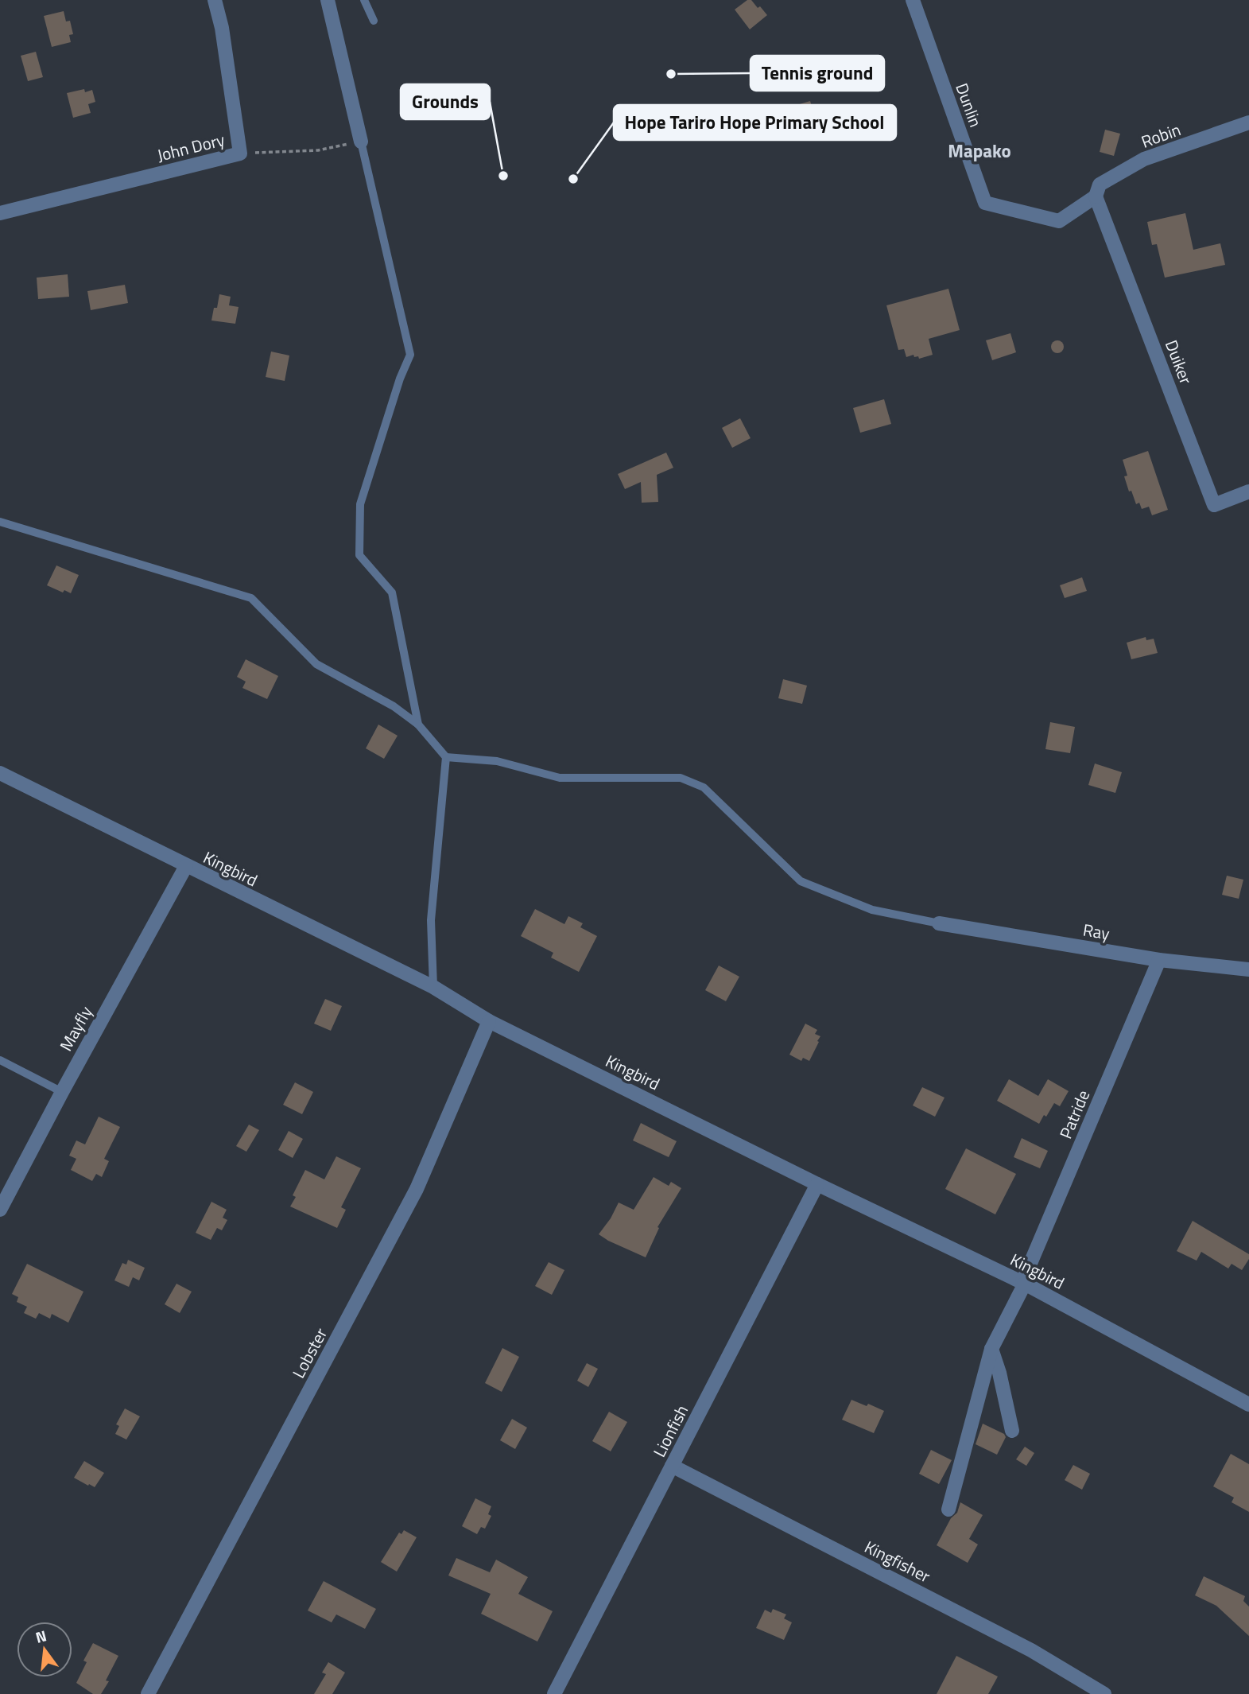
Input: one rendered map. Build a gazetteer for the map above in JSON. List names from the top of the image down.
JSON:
{
  "streets": {
    "street": [
      "Dunlin",
      "Robin",
      "John Dory",
      "Duiker",
      "Kingbird",
      "Ray",
      "Mayfly",
      "Patride",
      "Lobster",
      "Lionfish",
      "Kingfisher"
    ]
  },
  "crossings": [
    ["Dunlin", "Robin"],
    ["Dunlin", "Duiker"],
    ["Robin", "Duiker"],
    ["Kingbird", "Mayfly"],
    ["Kingbird", "Patride"],
    ["Kingbird", "Lobster"],
    ["Kingbird", "Lionfish"],
    ["Ray", "Patride"],
    ["Lionfish", "Kingfisher"]
  ],
  "districts": ["Mapako"],
  "places": ["Tennis ground", "Grounds", "Hope Tariro Hope Primary School"],
  "north": "top"
}
